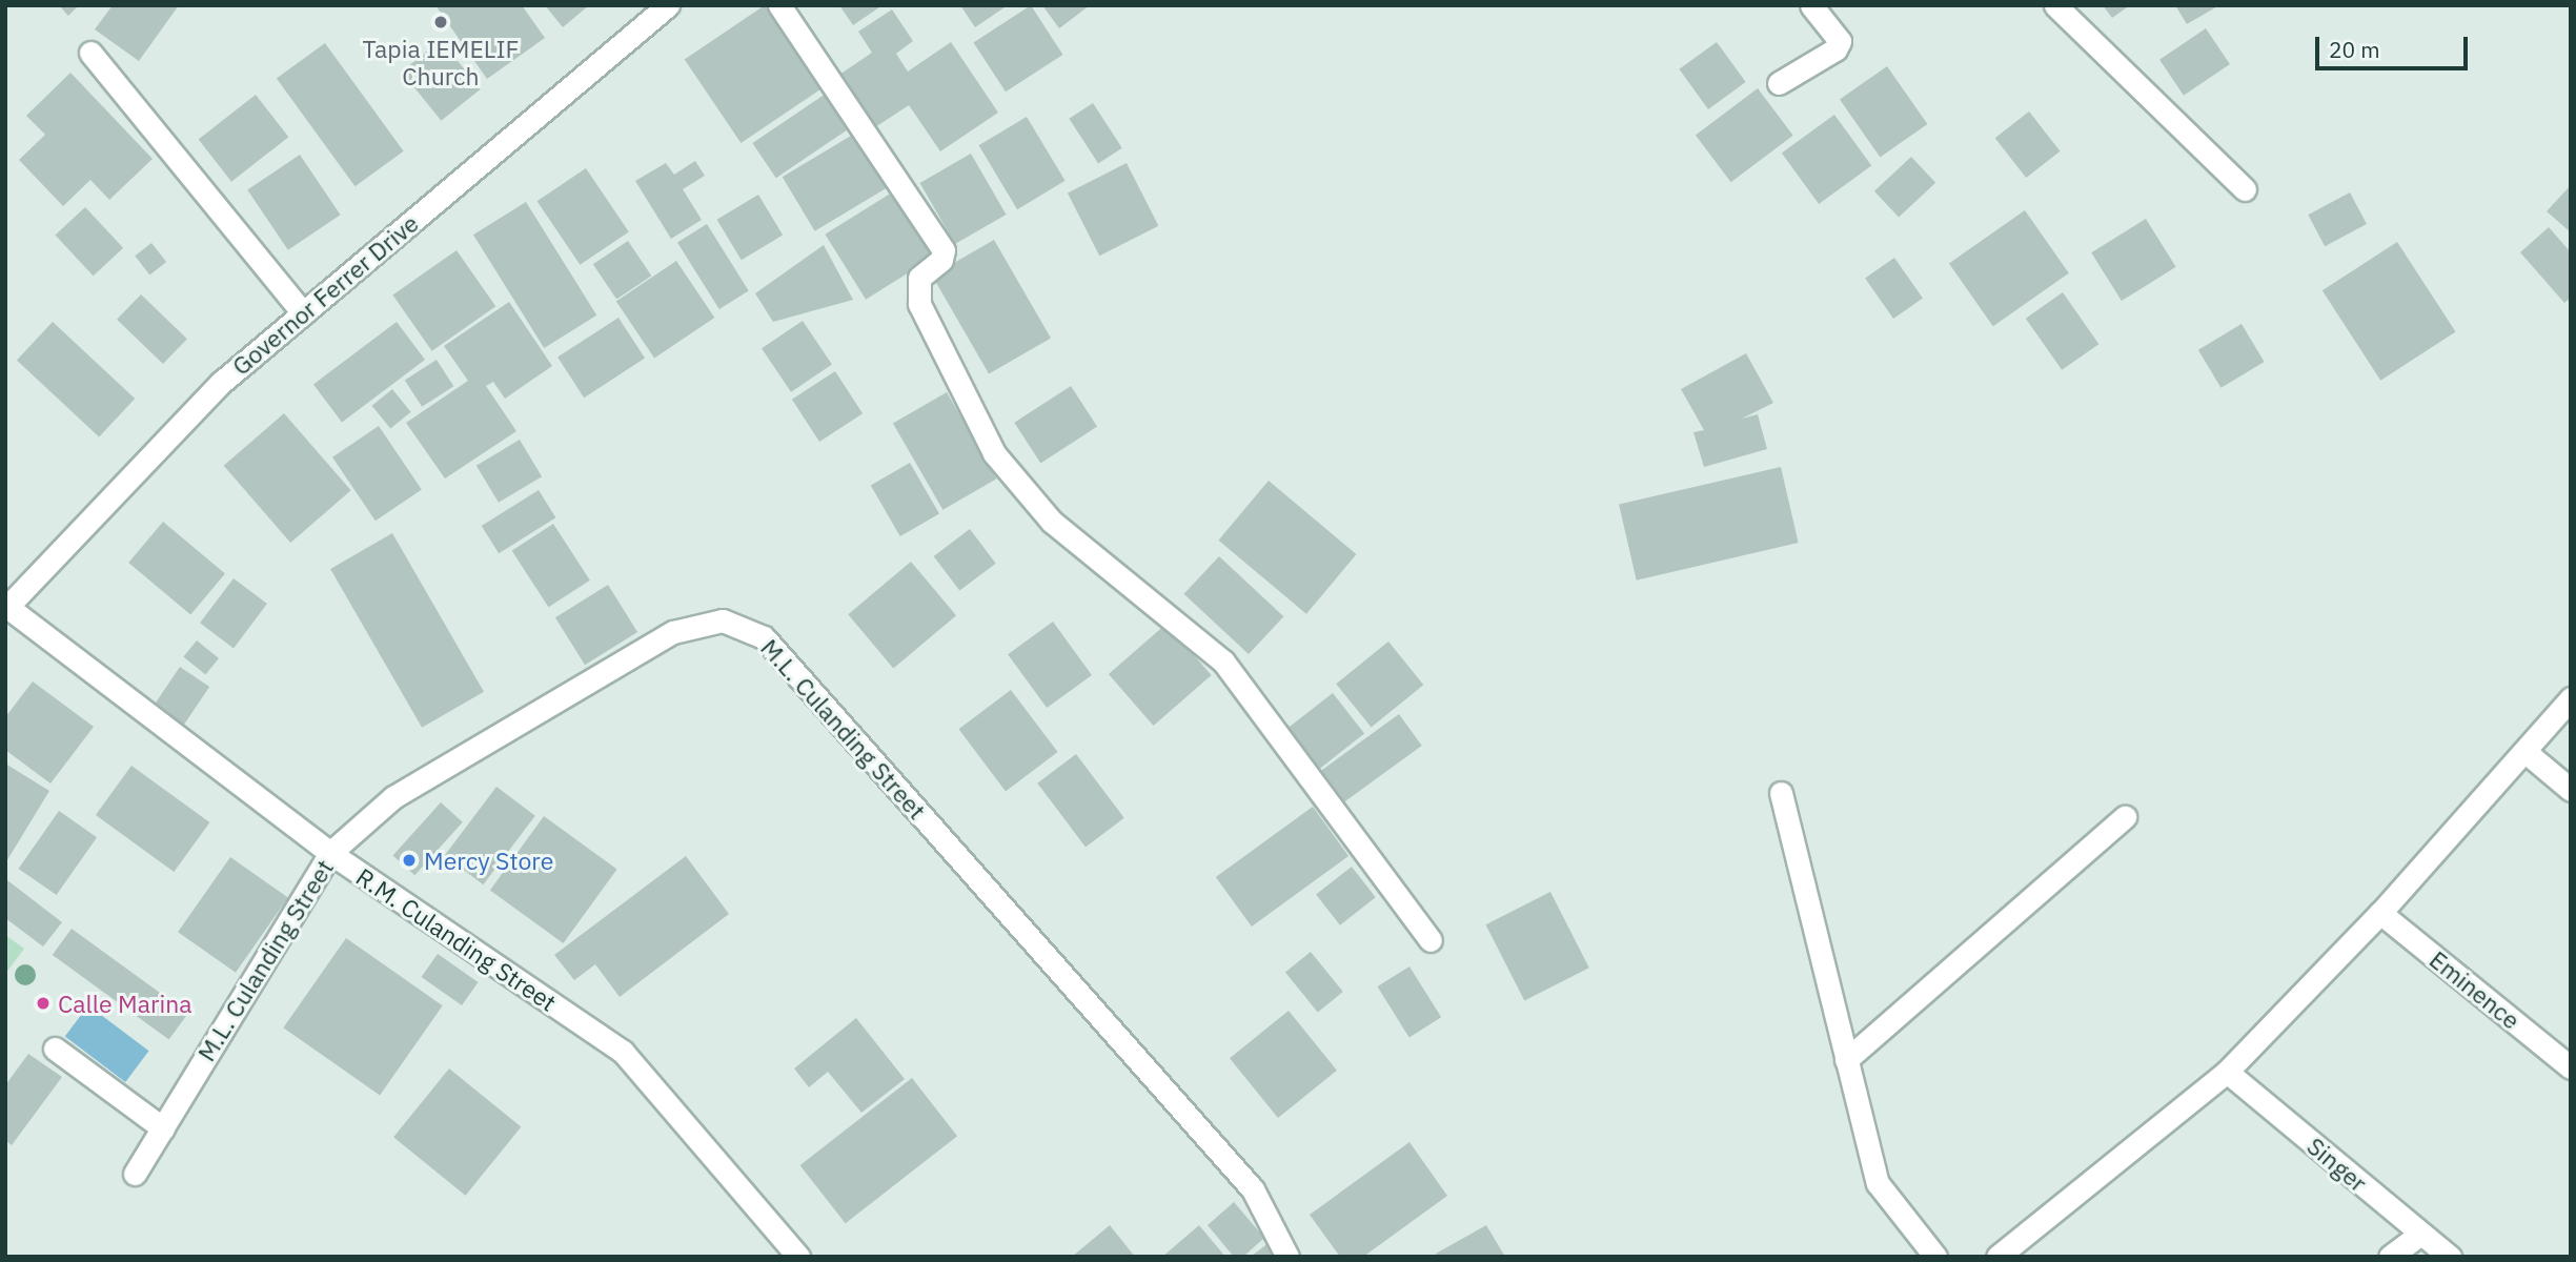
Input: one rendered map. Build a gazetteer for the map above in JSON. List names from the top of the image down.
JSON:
{
  "streets": {
    "street": [
      "Governor Ferrer Drive",
      "M.L. Culanding Street",
      "R.M. Culanding Street",
      "Eminence",
      "Singer"
    ]
  },
  "crossings": [
    ["Governor Ferrer Drive", "R.M. Culanding Street"],
    ["M.L. Culanding Street", "R.M. Culanding Street"]
  ],
  "places": ["Tapia IEMELIF Church", "Mercy Store", "Calle Marina"],
  "scale_bar": "20 m"
}
